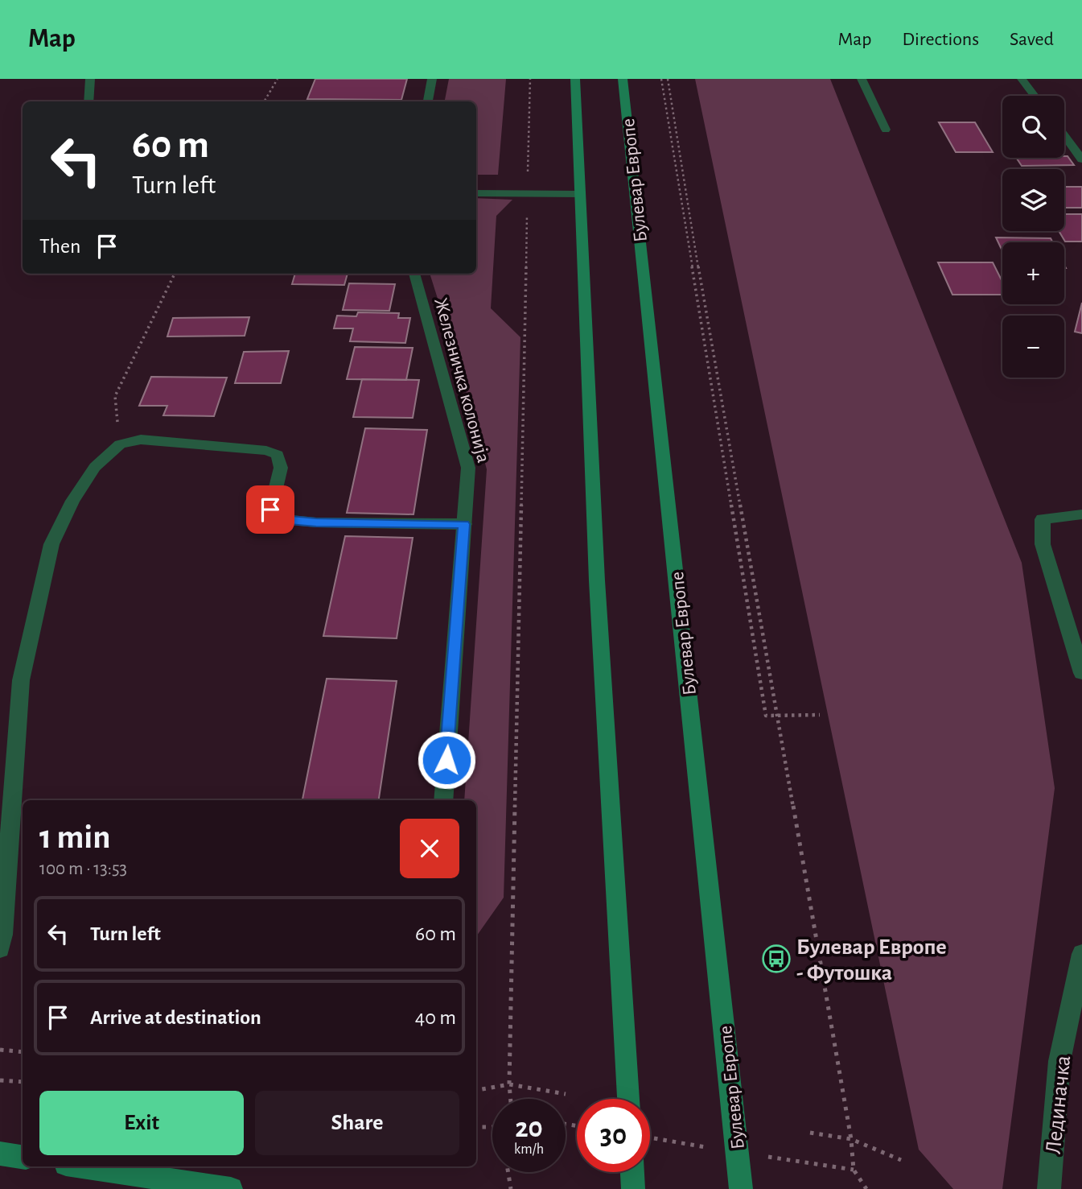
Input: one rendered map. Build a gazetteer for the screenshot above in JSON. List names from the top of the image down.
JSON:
{
  "streets": {
    "main road": ["Булевар Европе"],
    "street": ["Железничка колонија", "Лединачка"]
  },
  "places": {
    "bus stop": ["Булевар Европе - Футошка"]
  },
  "page": {
    "header": "Map",
    "nav": ["Map", "Directions", "Saved"],
    "map_buttons": ["+", "−"],
    "turn": ["60 m", "Turn left"],
    "then": "Then",
    "heading": ["1 min", "100 m · 13:53"],
    "list": [
      {
        "name": "Turn left",
        "value": "60 m"
      },
      {
        "name": "Arrive at destination",
        "value": "40 m"
      }
    ],
    "buttons": ["Exit", "Share"],
    "speed": "20 km/h",
    "limit": "30"
  }
}
